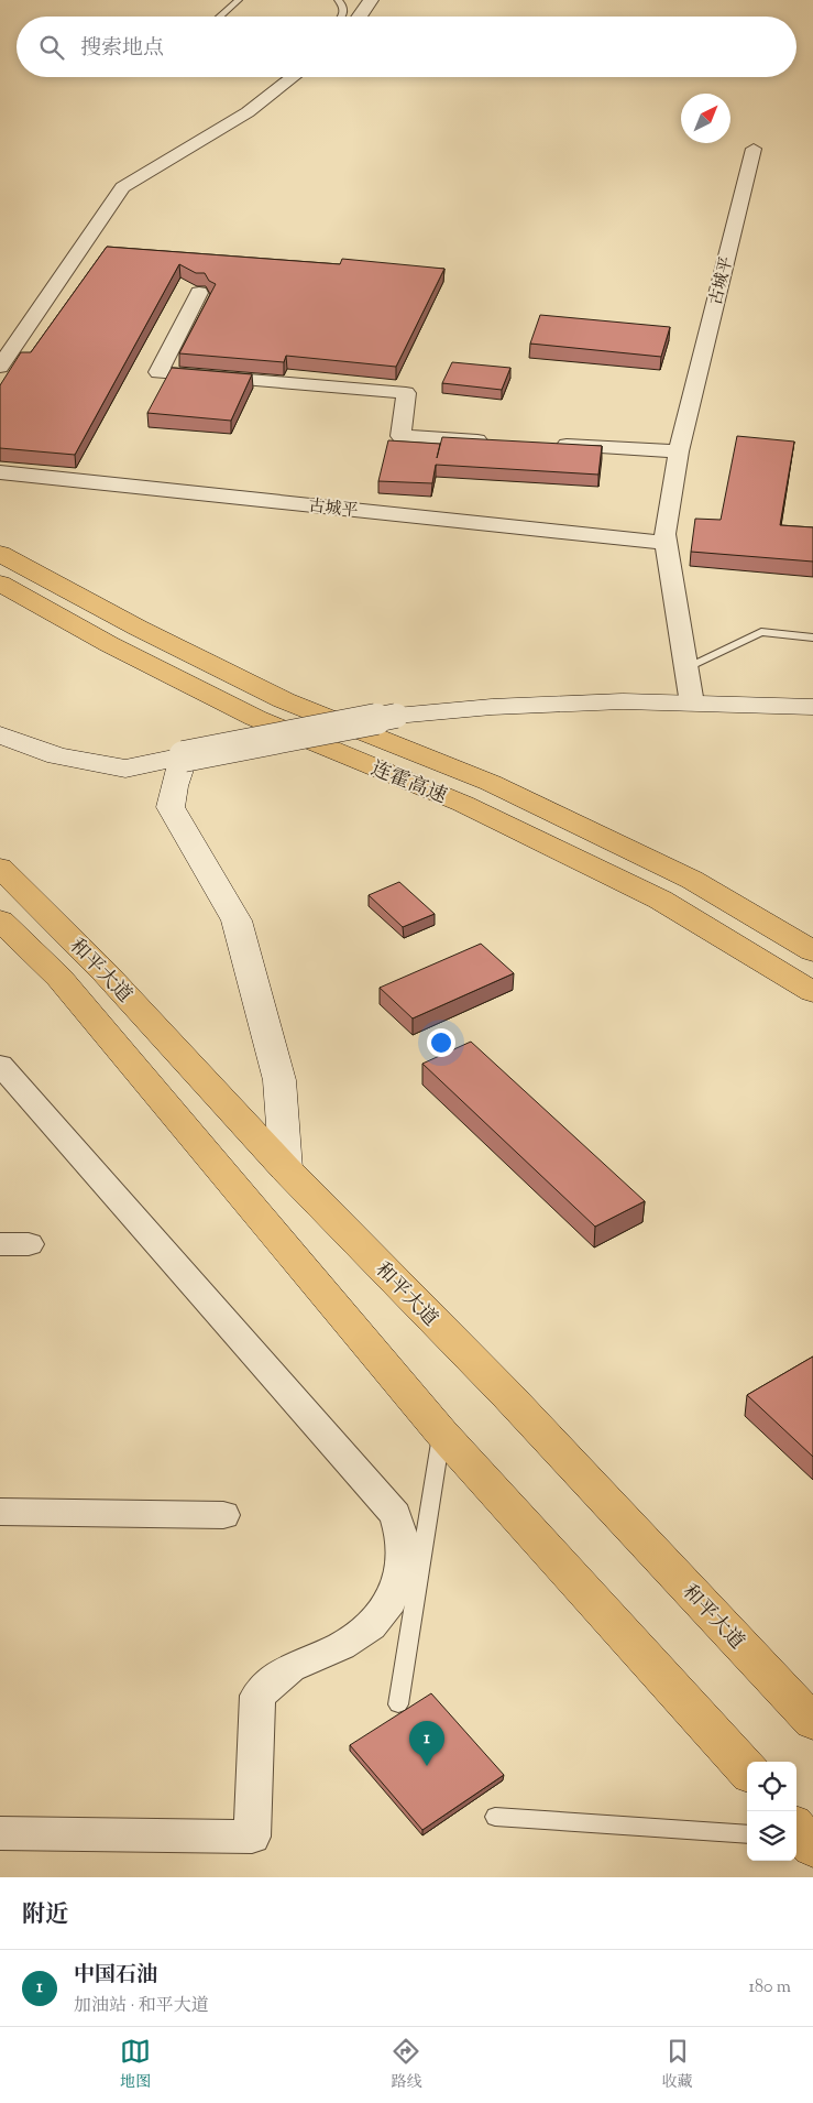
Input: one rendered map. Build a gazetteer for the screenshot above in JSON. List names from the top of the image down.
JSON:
{
  "streets": {
    "highway": ["连霍高速", "和平大道"],
    "street": ["古城平"]
  },
  "north": "top right",
  "page": {
    "search": "搜索地点",
    "pins": "1",
    "heading": "附近",
    "list": [
      {
        "mark": "1",
        "name": "中国石油",
        "note": "加油站 · 和平大道",
        "value": "180 m"
      }
    ],
    "nav": ["地图", "路线", "收藏"]
  }
}
